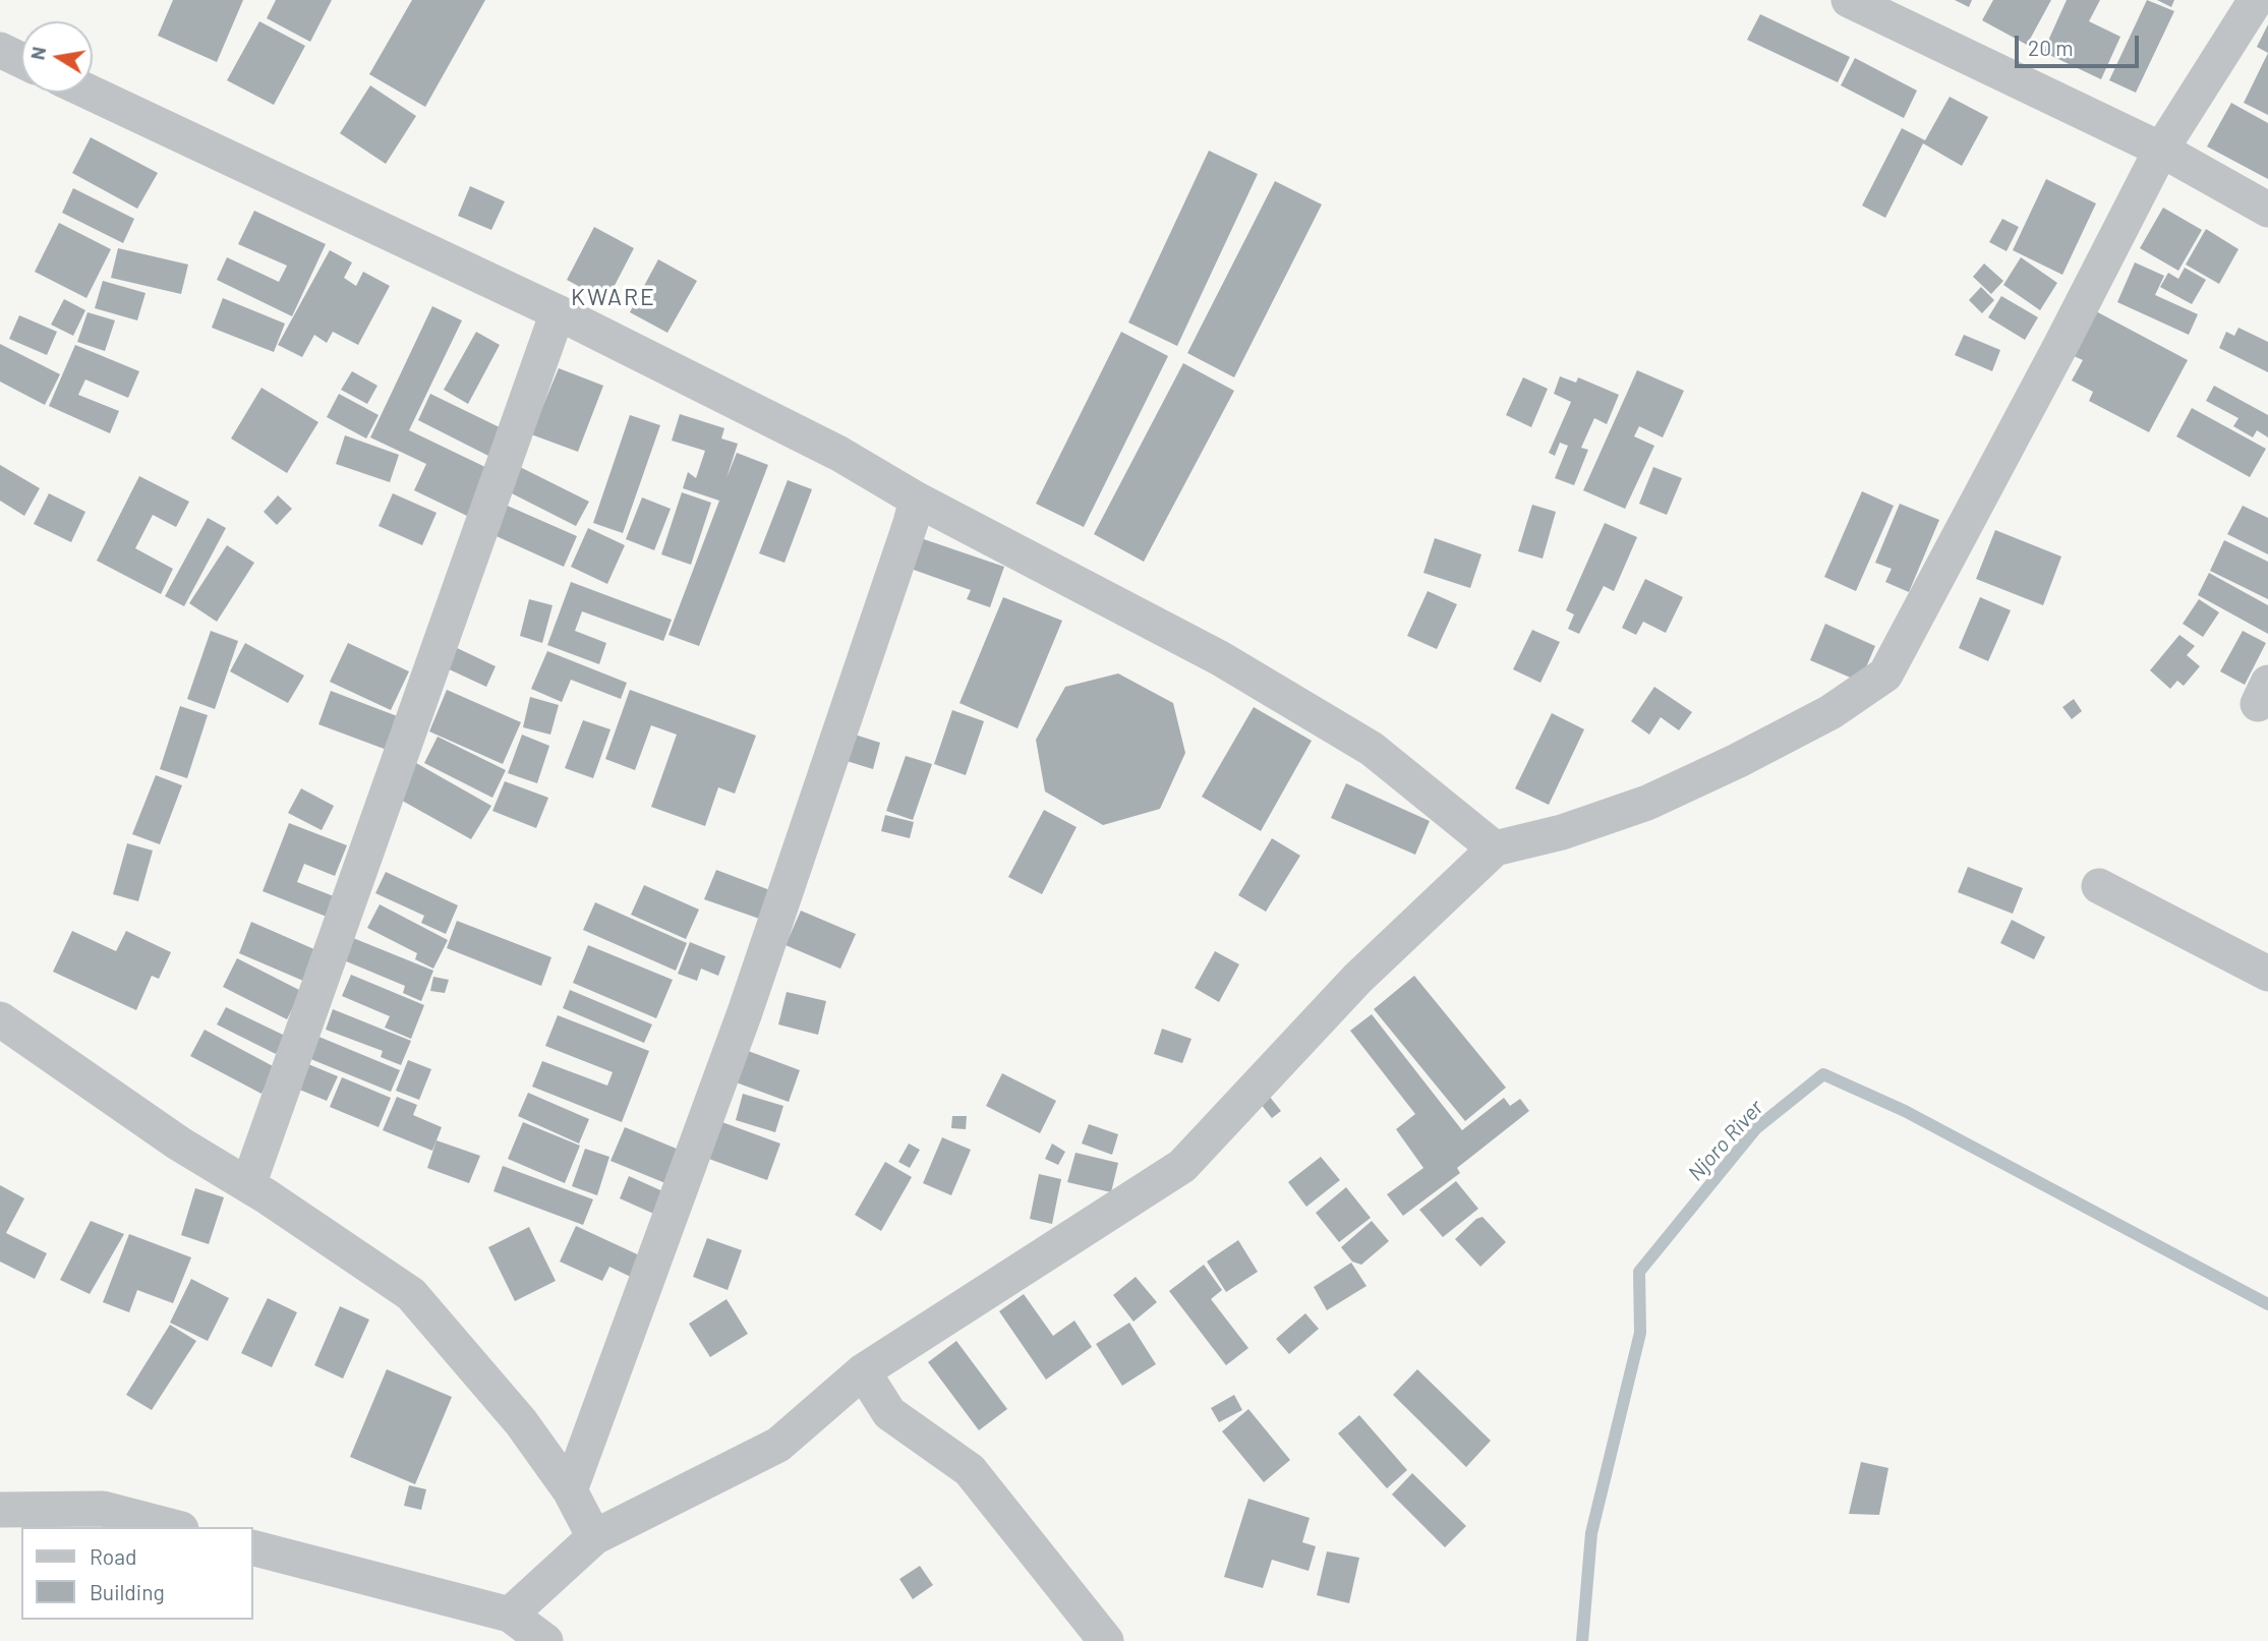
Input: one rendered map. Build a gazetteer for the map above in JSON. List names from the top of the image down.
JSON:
{
  "districts": ["KWARE"],
  "water": ["Njoro River"],
  "legend": ["Road", "Building"],
  "scale_bar": "20 m",
  "north": "left"
}
